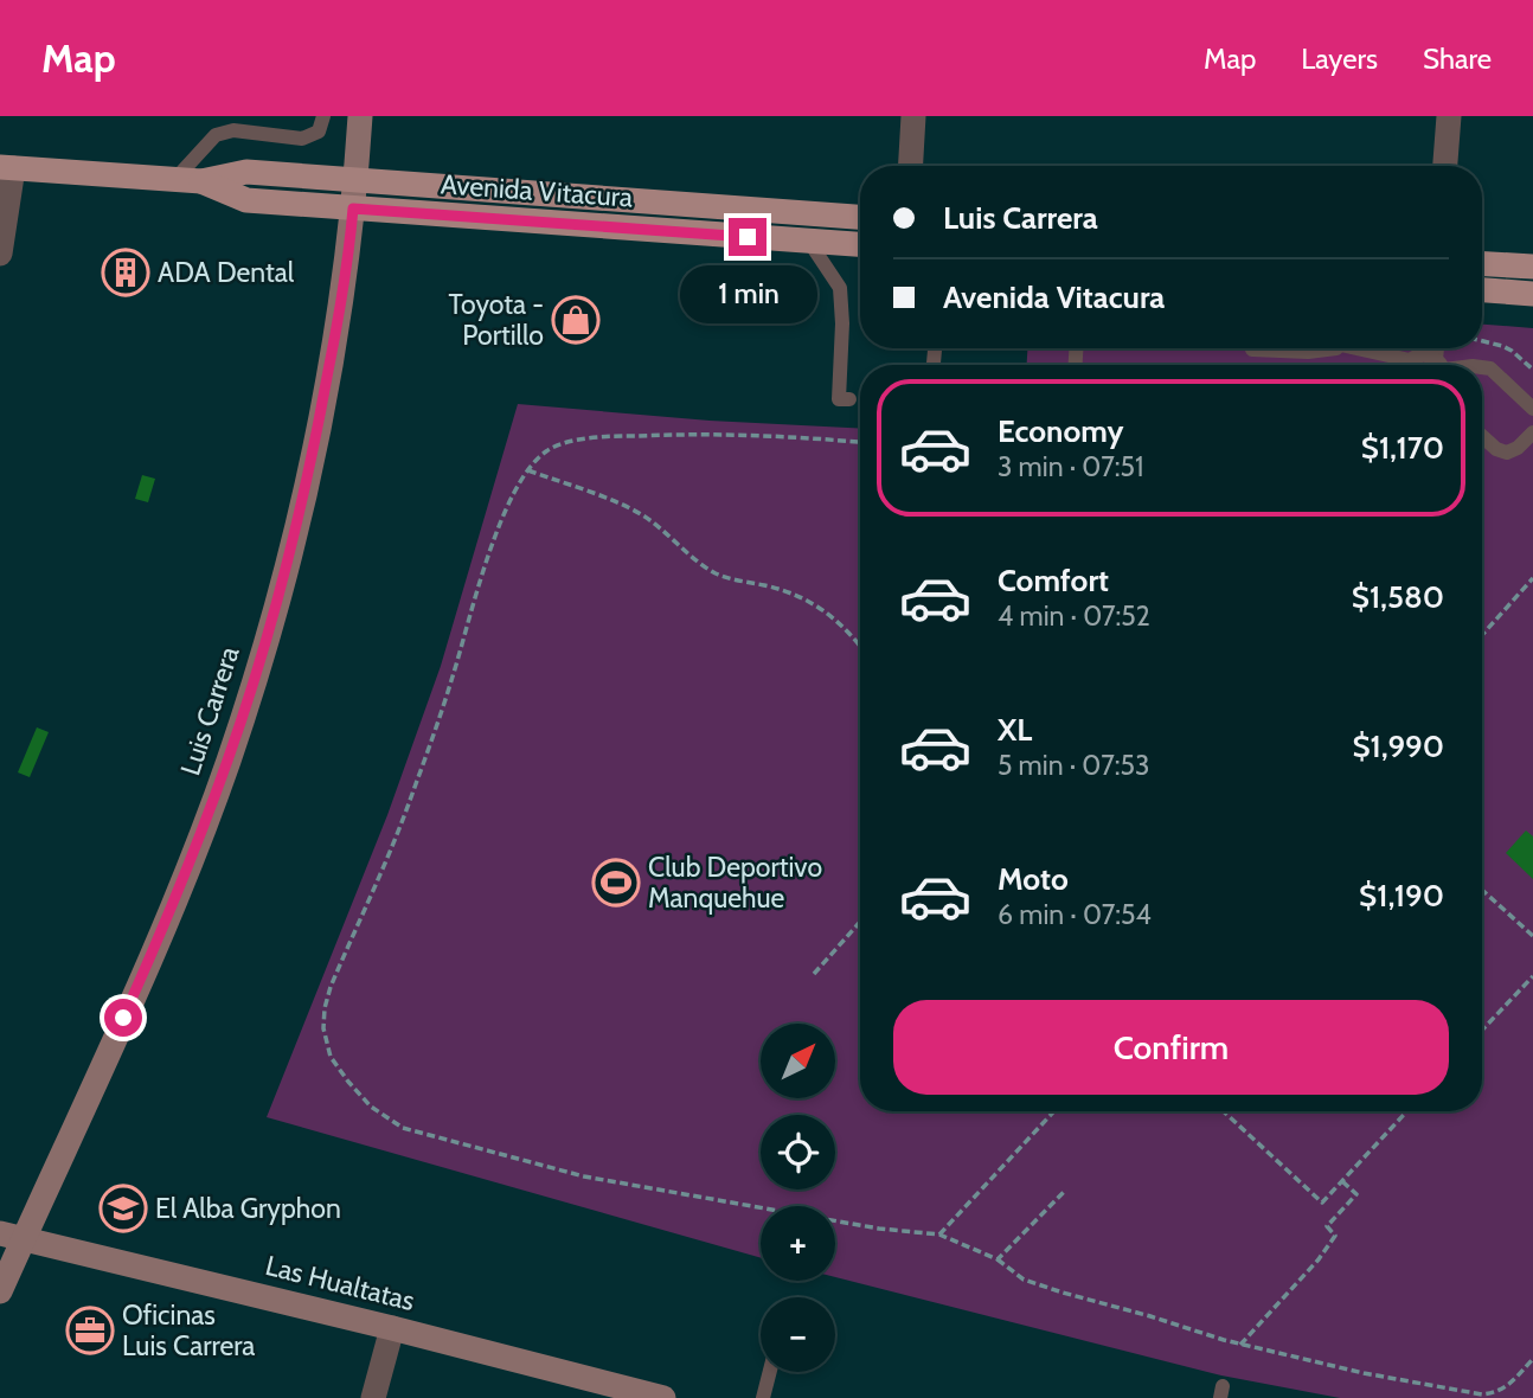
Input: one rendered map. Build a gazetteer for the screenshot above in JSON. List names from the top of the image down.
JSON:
{
  "streets": {
    "main road": ["Avenida Vitacura"],
    "street": ["Luis Carrera", "Las Hualtatas"]
  },
  "crossings": [
    ["Avenida Vitacura", "Luis Carrera"],
    ["Luis Carrera", "Las Hualtatas"]
  ],
  "places": {
    "building": ["ADA Dental"],
    "shop": ["Toyota - Portillo"],
    "sports": ["Club Deportivo Manquehue"],
    "school or university": ["El Alba Gryphon"],
    "office": ["Oficinas Luis Carrera"]
  },
  "north": "top right",
  "page": {
    "header": "Map",
    "nav": ["Map", "Layers", "Share"],
    "banner": ["Luis Carrera", "Avenida Vitacura"],
    "bubble": "1 min",
    "list": [
      {
        "name": "Economy",
        "note": "3 min · 07:51",
        "value": "$1,170"
      },
      {
        "name": "Comfort",
        "note": "4 min · 07:52",
        "value": "$1,580"
      },
      {
        "name": "XL",
        "note": "5 min · 07:53",
        "value": "$1,990"
      },
      {
        "name": "Moto",
        "note": "6 min · 07:54",
        "value": "$1,190"
      }
    ],
    "buttons": "Confirm",
    "map_buttons": ["+", "−"]
  }
}
